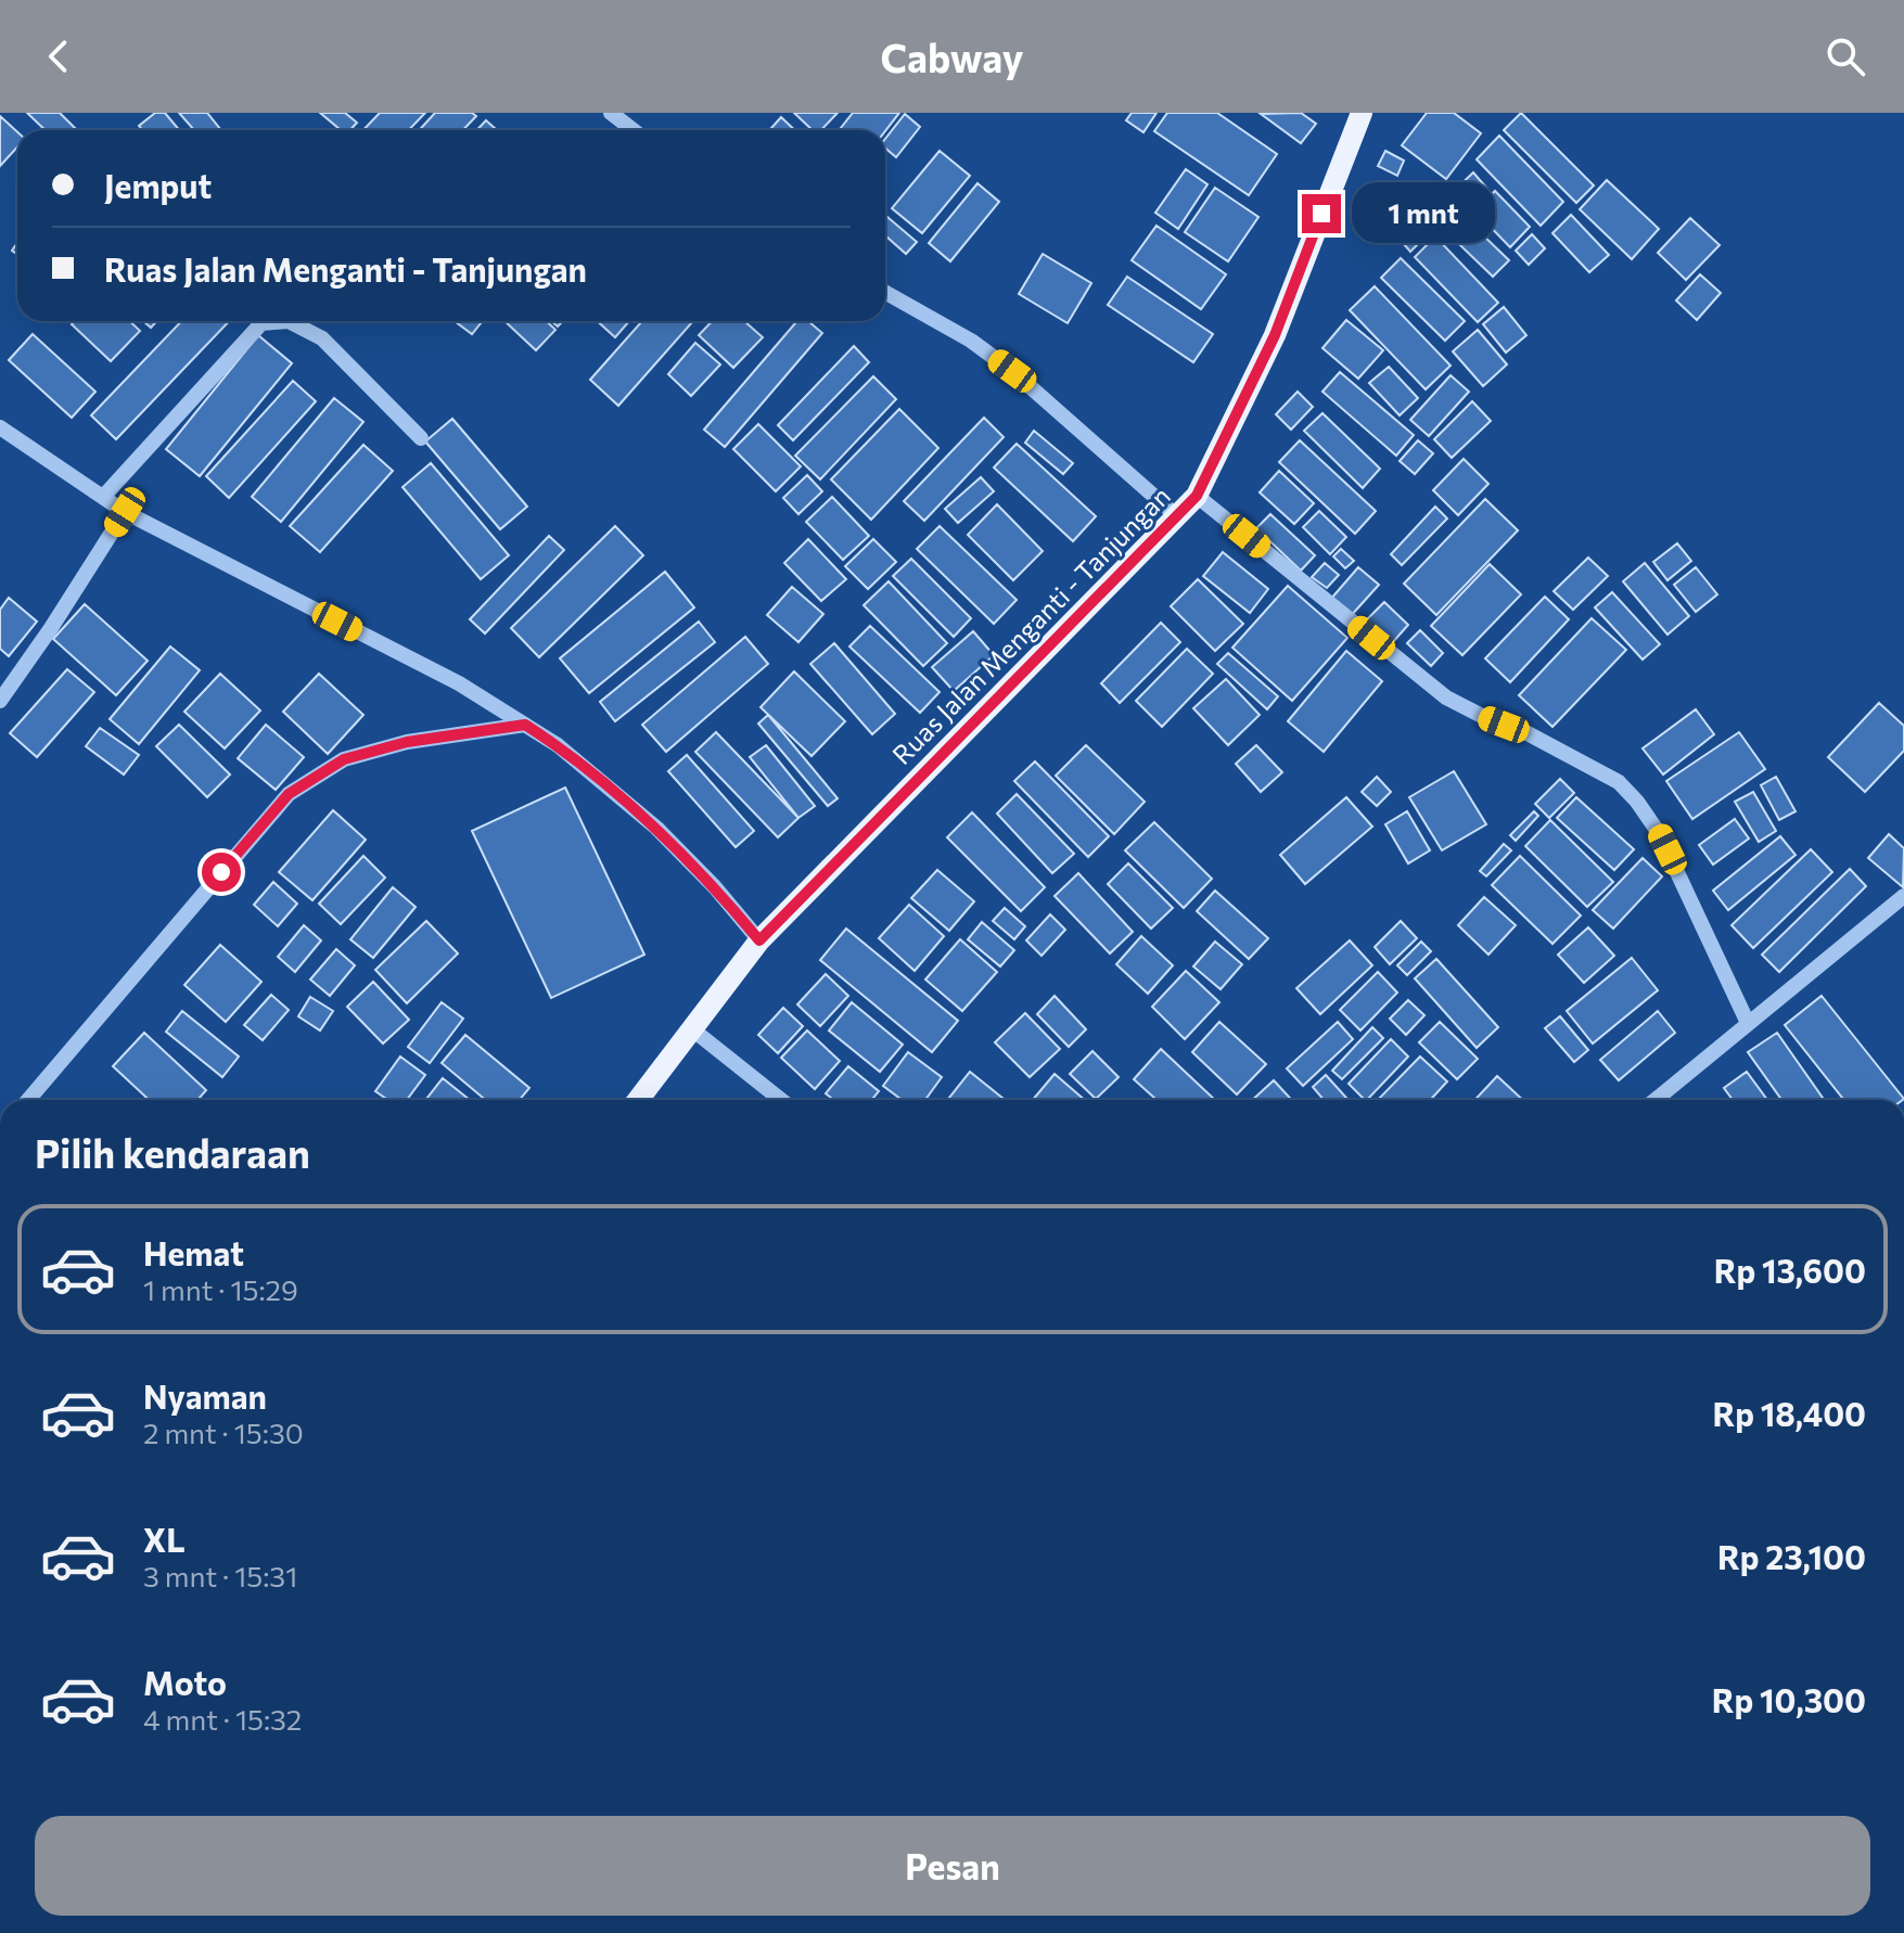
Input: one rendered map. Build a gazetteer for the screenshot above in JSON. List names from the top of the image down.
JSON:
{
  "streets": {
    "main road": ["Ruas Jalan Menganti - Tanjungan"]
  },
  "page": {
    "header": "Cabway",
    "banner": ["Jemput", "Ruas Jalan Menganti - Tanjungan"],
    "bubble": "1 mnt",
    "heading": "Pilih kendaraan",
    "list": [
      {
        "name": "Hemat",
        "note": "1 mnt · 15:29",
        "value": "Rp 13,600"
      },
      {
        "name": "Nyaman",
        "note": "2 mnt · 15:30",
        "value": "Rp 18,400"
      },
      {
        "name": "XL",
        "note": "3 mnt · 15:31",
        "value": "Rp 23,100"
      },
      {
        "name": "Moto",
        "note": "4 mnt · 15:32",
        "value": "Rp 10,300"
      }
    ],
    "buttons": "Pesan"
  }
}
